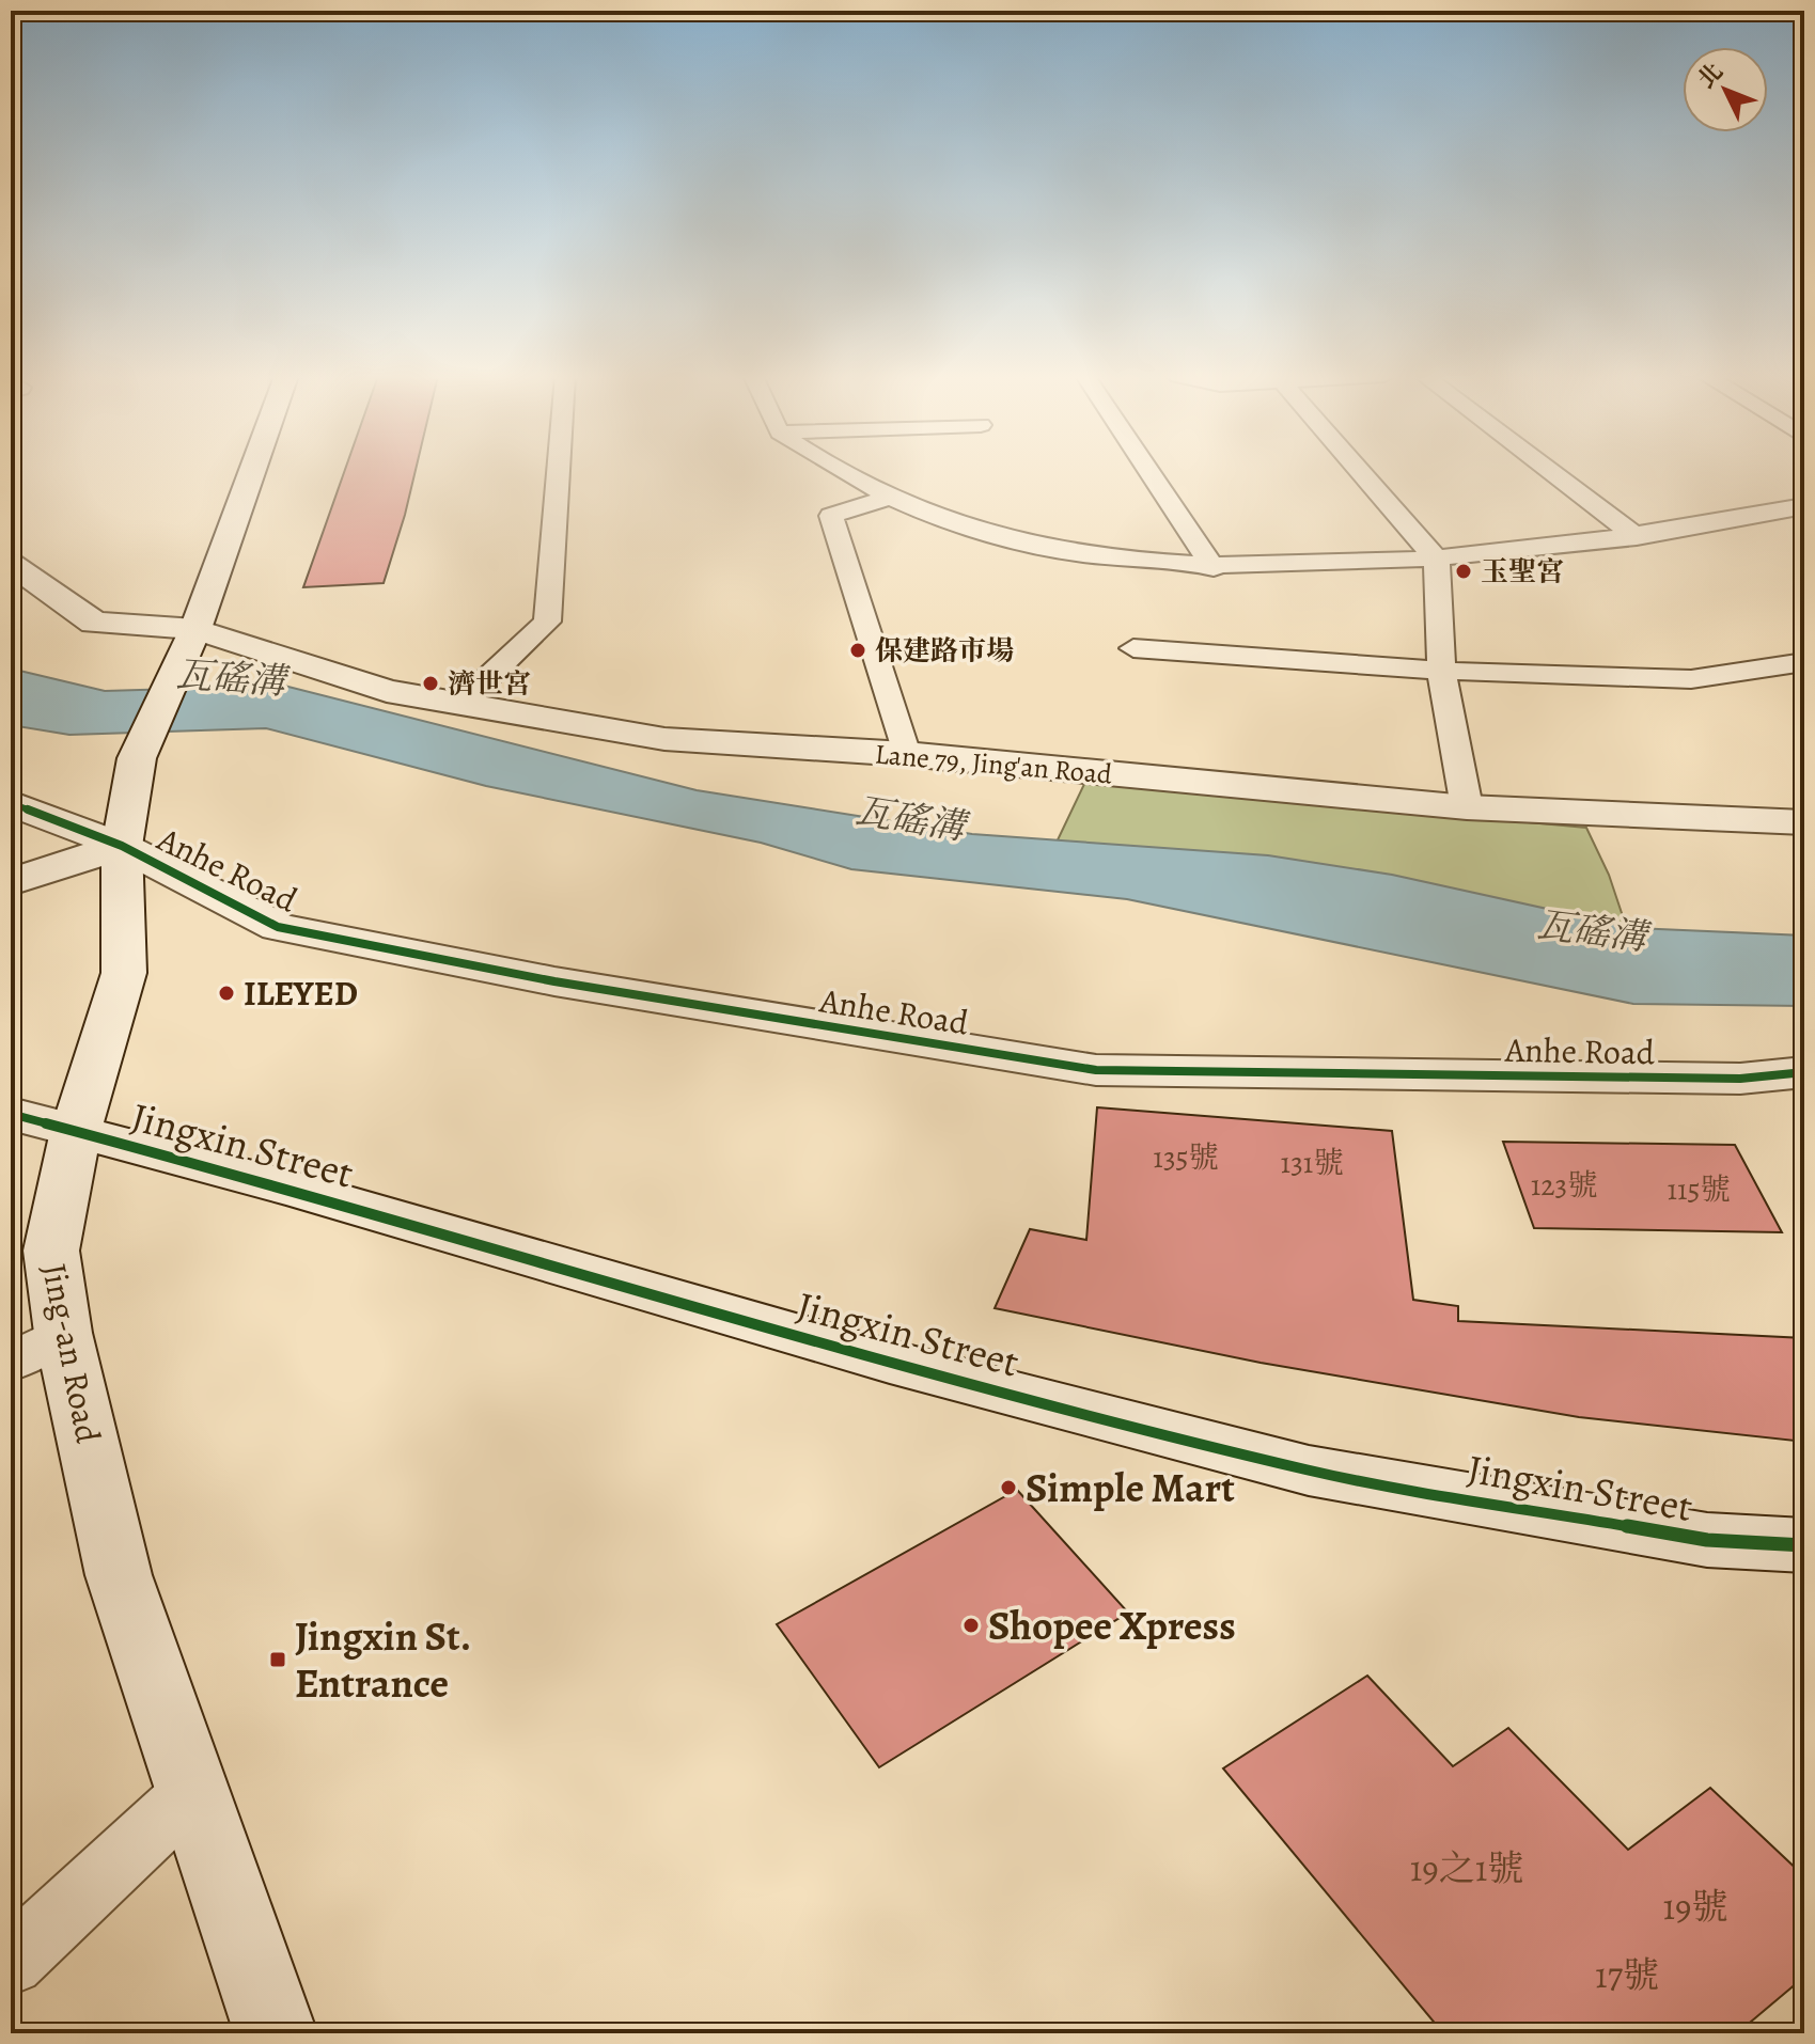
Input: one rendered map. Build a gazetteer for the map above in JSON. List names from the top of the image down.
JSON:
{
  "streets": {
    "street": [
      "Lane 79, Jing'an Road",
      "Anhe Road",
      "Jingxin Street",
      "Jing-an Road"
    ]
  },
  "crossings": [
    ["Lane 79, Jing'an Road", "Jing-an Road"],
    ["Anhe Road", "Jing-an Road"],
    ["Jingxin Street", "Jing-an Road"]
  ],
  "water": ["瓦磘溝"],
  "places": {
    "other": [
      "玉聖宮",
      "保建路市場",
      "濟世宮",
      "ILEYED",
      "Simple Mart",
      "Shopee Xpress"
    ],
    "transit": ["Jingxin St. Entrance"]
  },
  "house_numbers": [
    "135號",
    "131號",
    "123號",
    "115號",
    "19之1號",
    "19號",
    "17號"
  ],
  "north": "top left"
}
